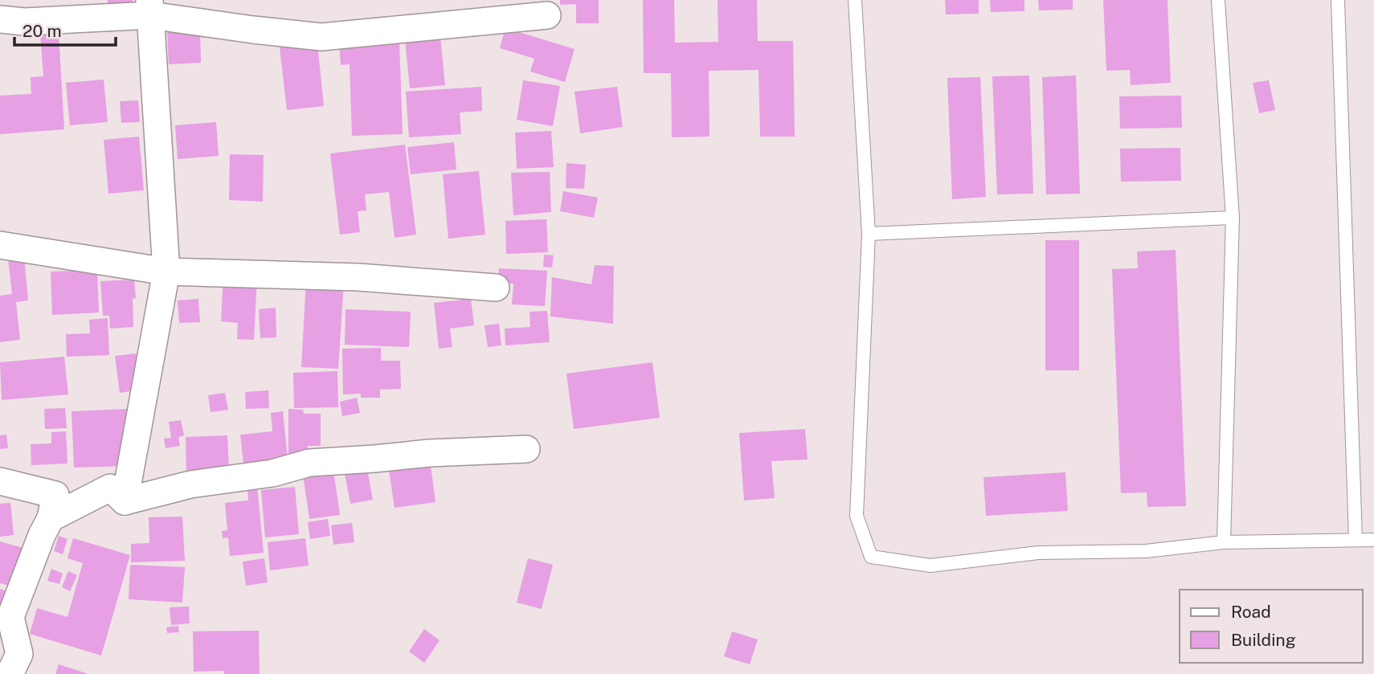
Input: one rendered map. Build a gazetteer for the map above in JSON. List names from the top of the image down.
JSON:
{
  "legend": ["Road", "Building"],
  "scale_bar": "20 m"
}
